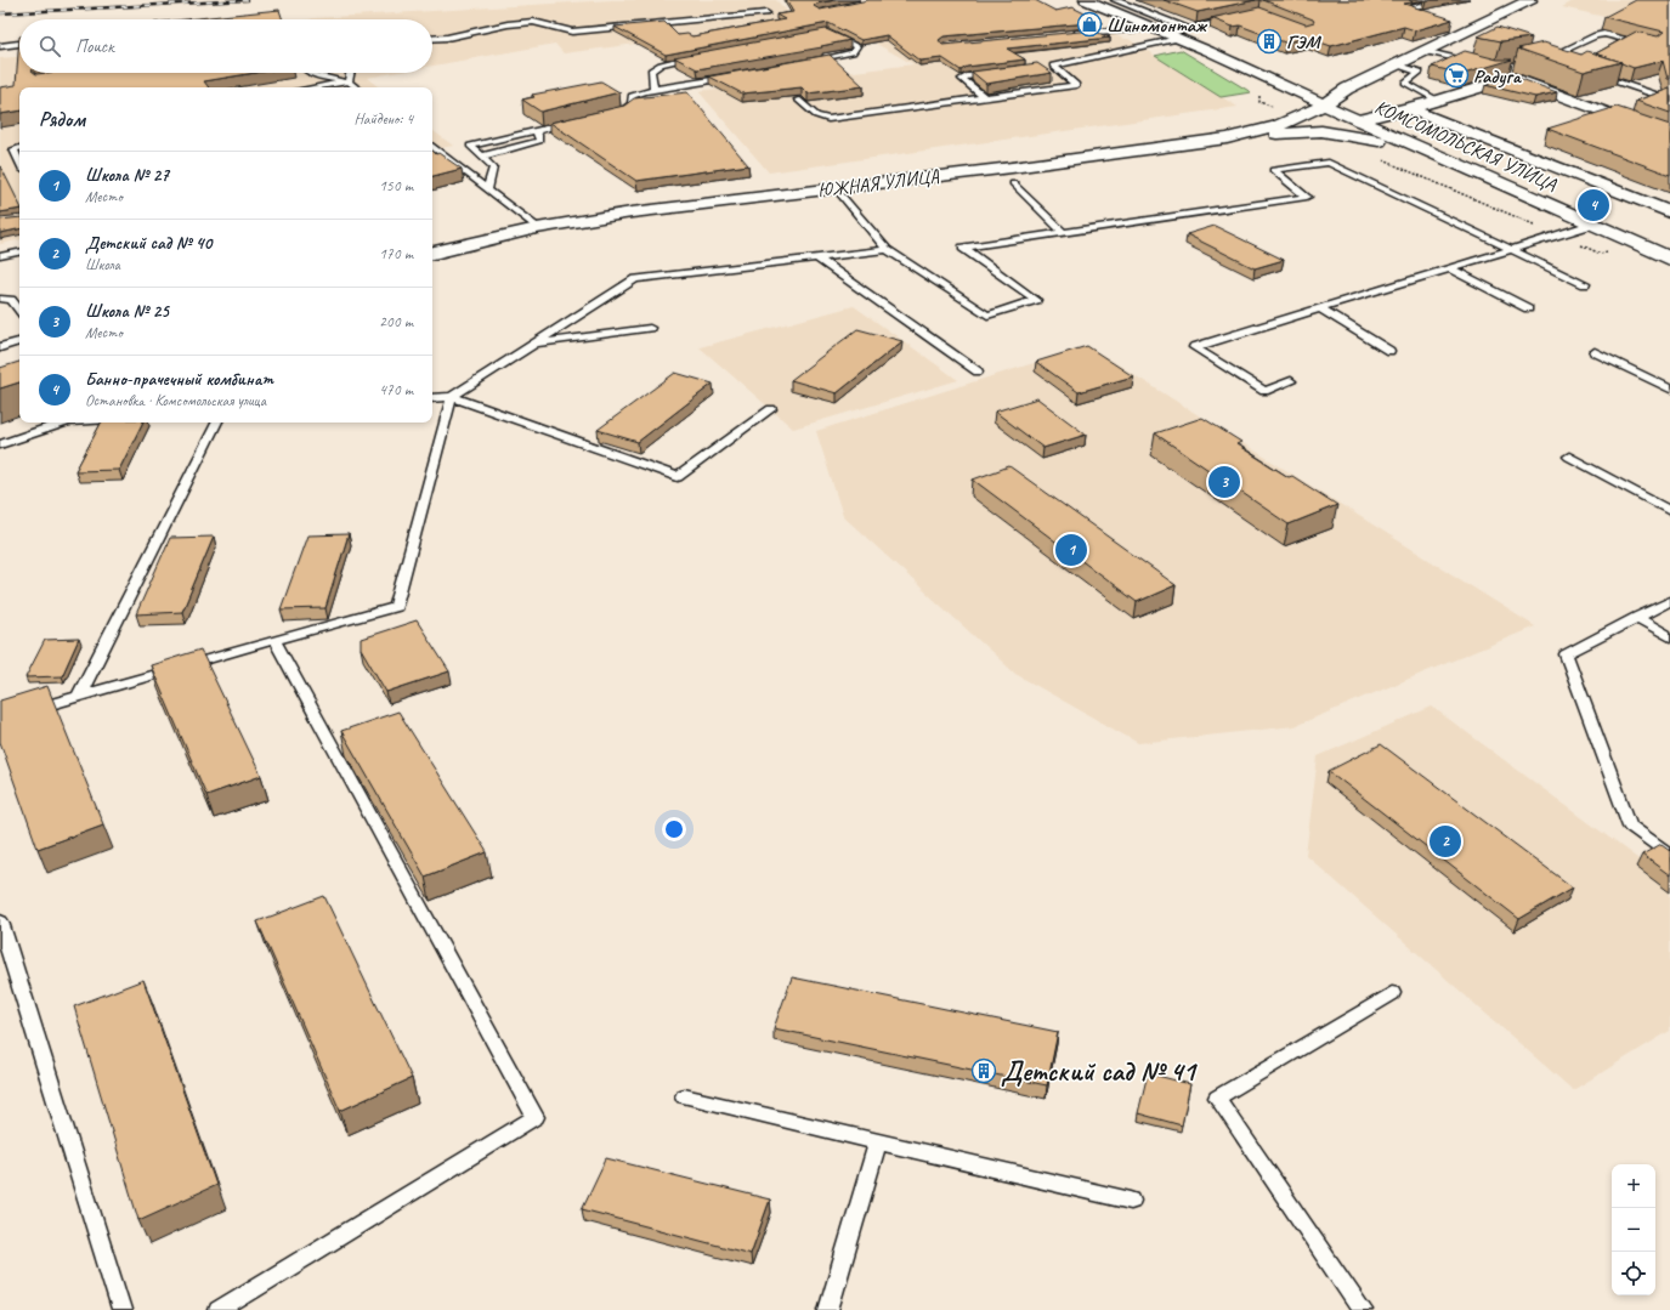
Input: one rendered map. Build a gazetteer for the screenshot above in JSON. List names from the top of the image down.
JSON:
{
  "streets": {
    "street": ["КОМСОМОЛЬСКАЯ УЛИЦА", "ЮЖНАЯ УЛИЦА"]
  },
  "crossings": [
    ["КОМСОМОЛЬСКАЯ УЛИЦА", "ЮЖНАЯ УЛИЦА"]
  ],
  "places": {
    "shop": ["Шиномонтаж"],
    "building": ["ГЭМ", "Детский сад № 41"],
    "supermarket": ["Радуга"]
  },
  "page": {
    "search": "Поиск",
    "heading": ["Рядом", "Найдено: 4"],
    "list": [
      {
        "mark": "1",
        "name": "Школа № 27",
        "note": "Место",
        "value": "150 m"
      },
      {
        "mark": "2",
        "name": "Детский сад № 40",
        "note": "Школа",
        "value": "170 m"
      },
      {
        "mark": "3",
        "name": "Школа № 25",
        "note": "Место",
        "value": "200 m"
      },
      {
        "mark": "4",
        "name": "Банно-прачечный комбинат",
        "note": "Остановка · Комсомольская улица",
        "value": "470 m"
      }
    ],
    "pins": [
      "4",
      "3",
      "1",
      "2"
    ],
    "map_buttons": ["+", "−"]
  }
}
